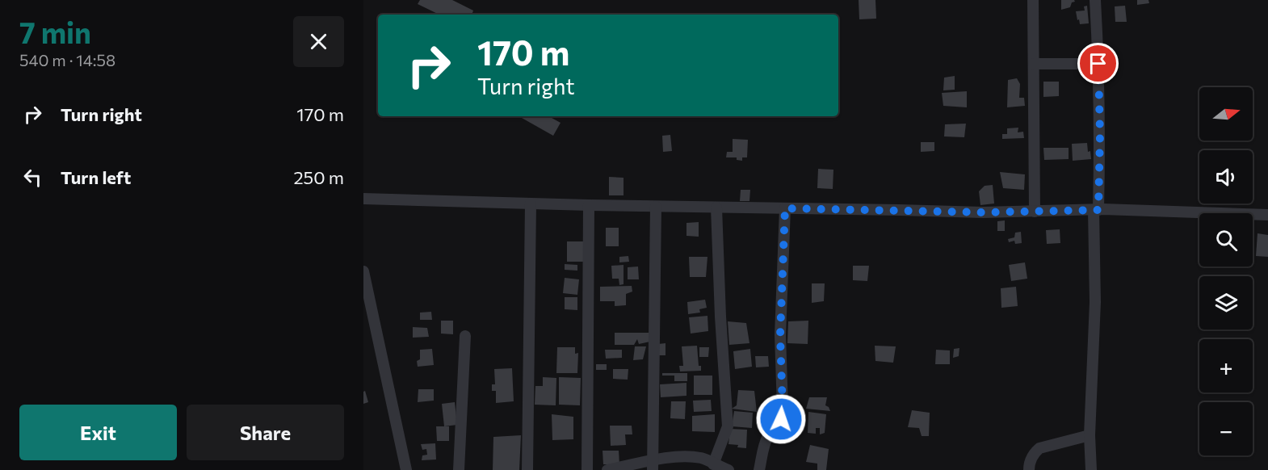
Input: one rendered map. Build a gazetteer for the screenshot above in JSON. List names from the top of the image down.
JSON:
{
  "north": "right",
  "page": {
    "heading": ["7 min", "540 m · 14:58"],
    "turn": ["170 m", "Turn right"],
    "list": [
      {
        "name": "Turn right",
        "value": "170 m"
      },
      {
        "name": "Turn left",
        "value": "250 m"
      }
    ],
    "map_buttons": ["+", "−"],
    "buttons": ["Exit", "Share"]
  }
}
